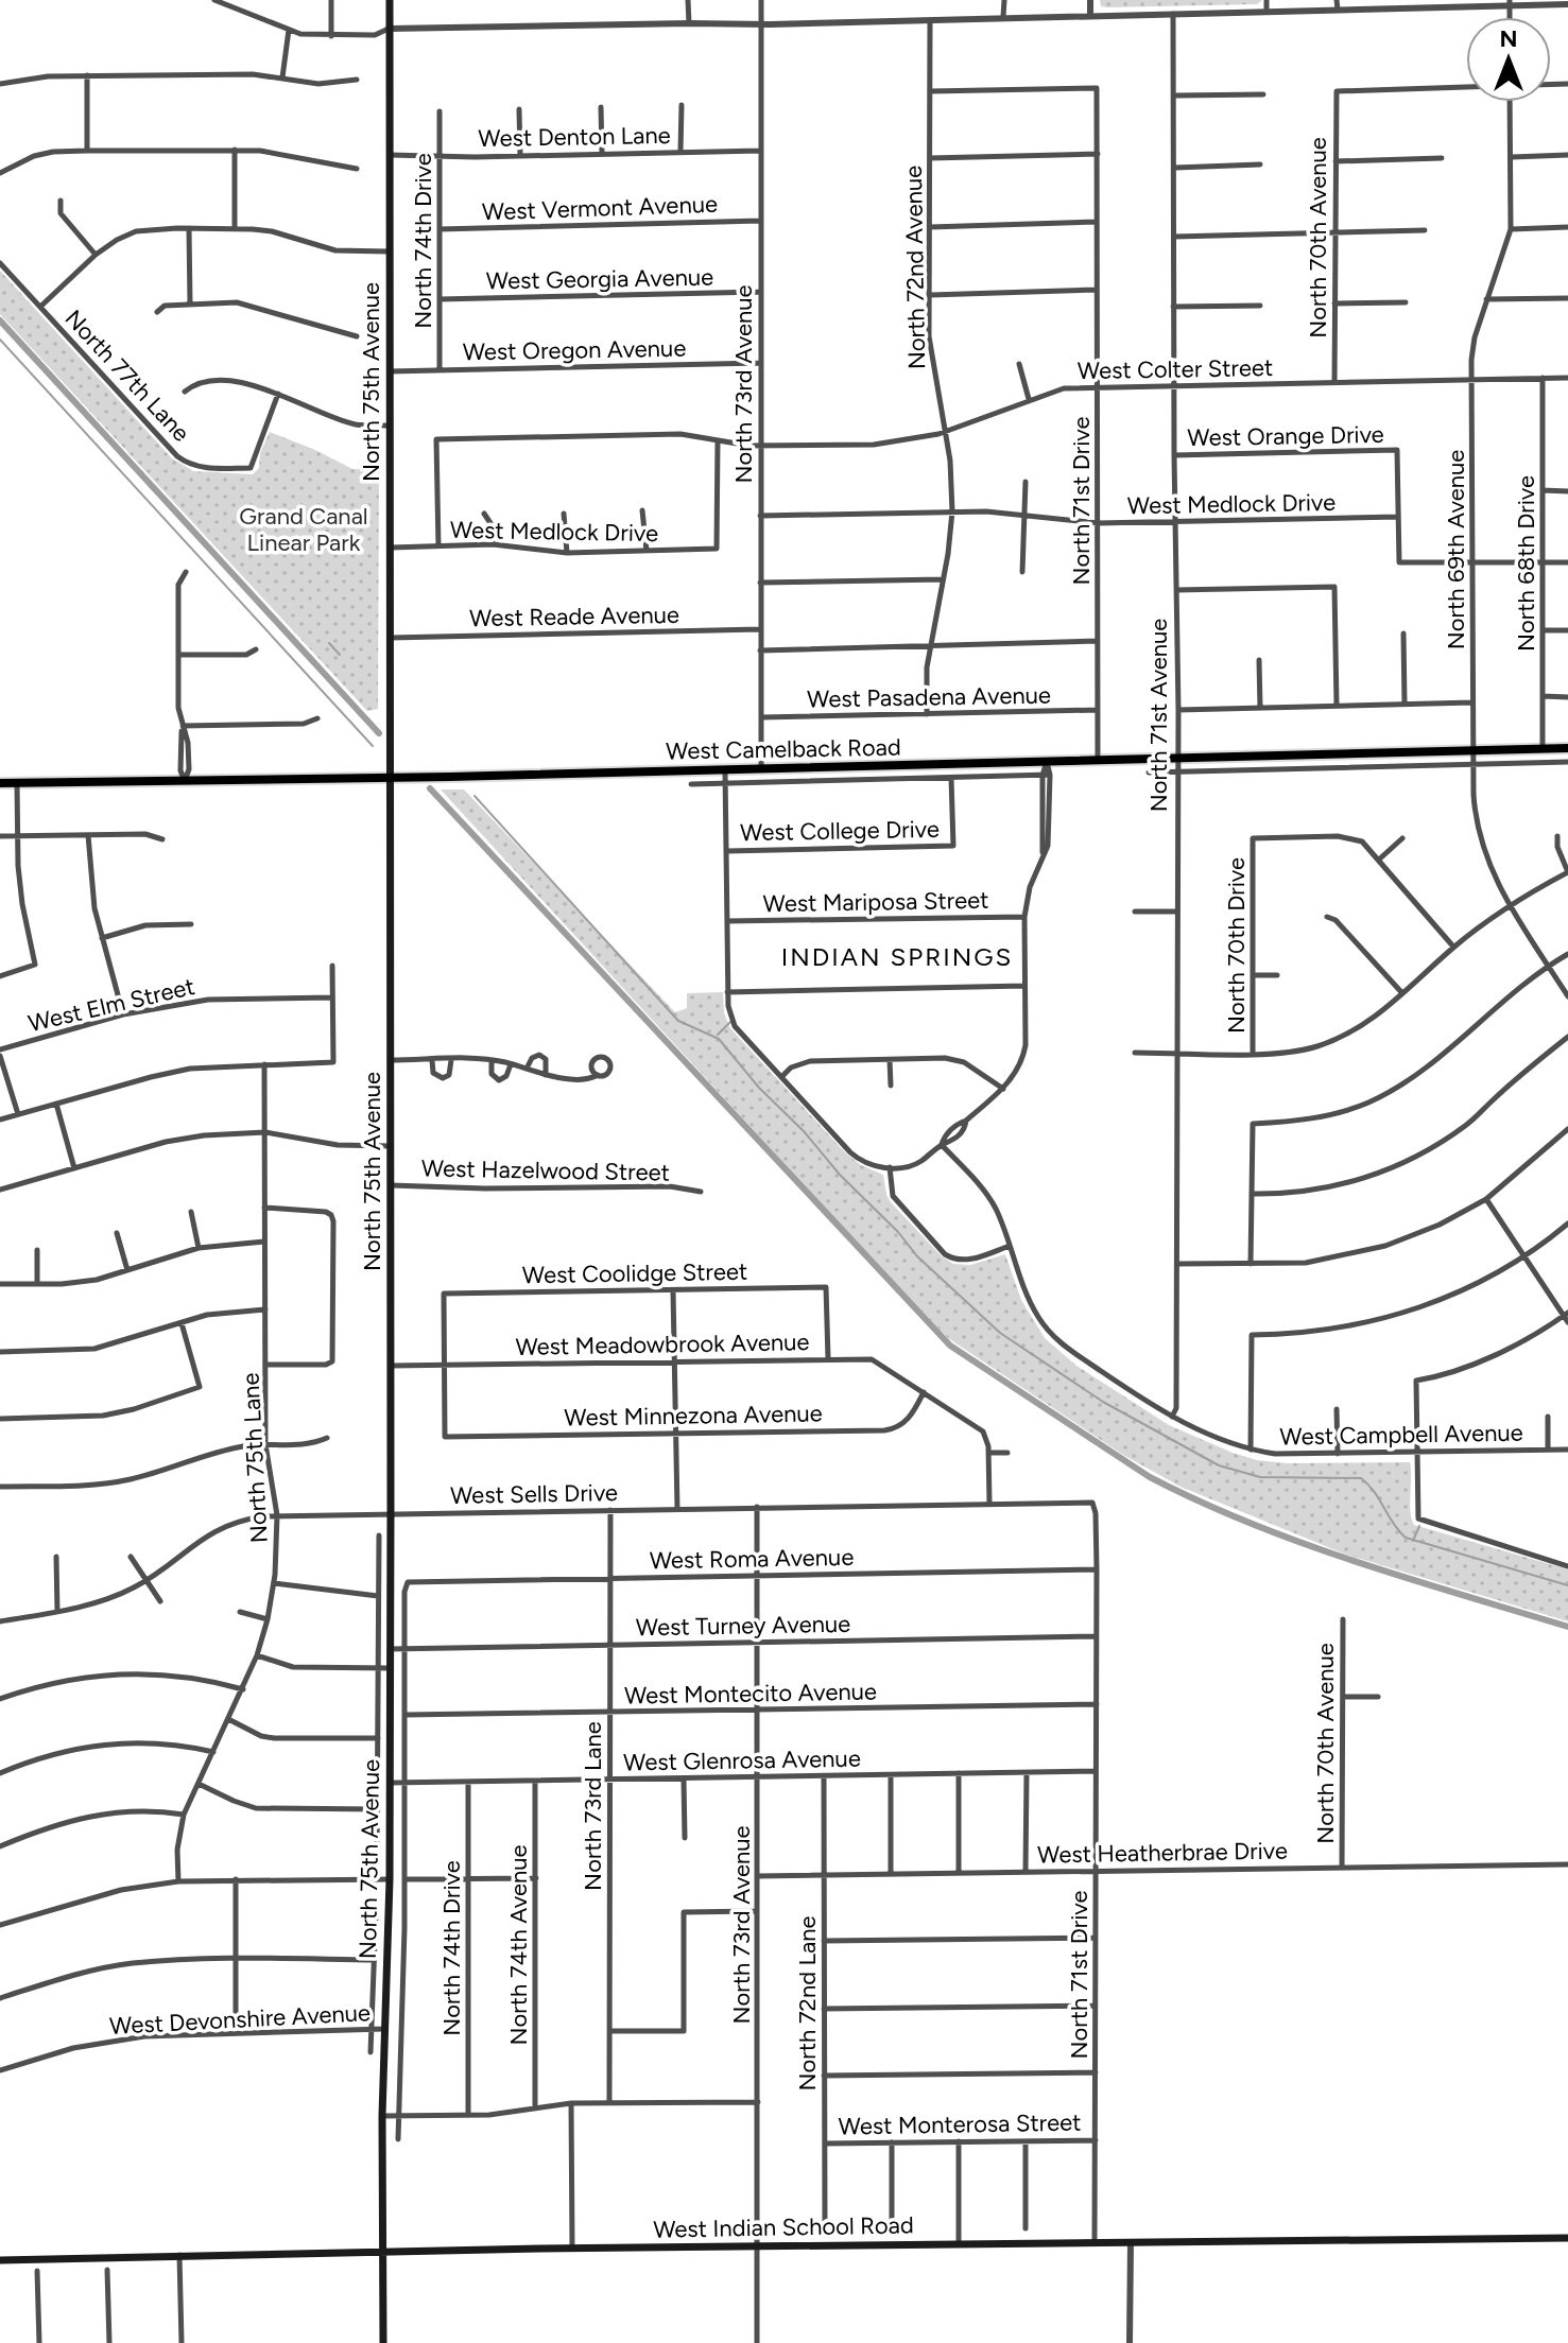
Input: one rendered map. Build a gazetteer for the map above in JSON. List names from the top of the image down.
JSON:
{
  "streets": {
    "main road": ["North 75th Avenue", "West Camelback Road", "West Indian School Road"],
    "street": [
      "West Denton Lane",
      "West Vermont Avenue",
      "North 70th Avenue",
      "North 74th Drive",
      "North 72nd Avenue",
      "West Georgia Avenue",
      "West Oregon Avenue",
      "West Colter Street",
      "North 77th Lane",
      "North 73rd Avenue",
      "West Orange Drive",
      "North 71st Drive",
      "West Medlock Drive",
      "North 69th Avenue",
      "North 68th Drive",
      "West Reade Avenue",
      "West Pasadena Avenue",
      "North 71st Avenue",
      "West College Drive",
      "West Mariposa Street",
      "North 70th Drive",
      "West Elm Street",
      "West Hazelwood Street",
      "West Coolidge Street",
      "West Meadowbrook Avenue",
      "West Minnezona Avenue",
      "West Campbell Avenue",
      "North 75th Lane",
      "West Sells Drive",
      "West Roma Avenue",
      "West Turney Avenue",
      "West Montecito Avenue",
      "West Glenrosa Avenue",
      "North 73rd Lane",
      "West Heatherbrae Drive",
      "North 74th Avenue",
      "North 72nd Lane",
      "West Devonshire Avenue",
      "West Monterosa Street"
    ]
  },
  "crossings": [
    ["West Denton Lane", "North 74th Drive"],
    ["West Denton Lane", "North 75th Avenue"],
    ["West Denton Lane", "North 73rd Avenue"],
    ["West Vermont Avenue", "North 74th Drive"],
    ["West Vermont Avenue", "North 73rd Avenue"],
    ["North 70th Avenue", "West Colter Street"],
    ["North 70th Avenue", "West Heatherbrae Drive"],
    ["North 74th Drive", "West Georgia Avenue"],
    ["North 74th Drive", "West Oregon Avenue"],
    ["North 74th Drive", "West Glenrosa Avenue"],
    ["North 72nd Avenue", "West Colter Street"],
    ["North 72nd Avenue", "North 71st Drive"],
    ["North 72nd Avenue", "West Medlock Drive"],
    ["North 72nd Avenue", "West Pasadena Avenue"],
    ["West Georgia Avenue", "North 73rd Avenue"],
    ["West Oregon Avenue", "North 75th Avenue"],
    ["West Oregon Avenue", "North 73rd Avenue"],
    ["West Colter Street", "North 73rd Avenue"],
    ["West Colter Street", "North 71st Drive"],
    ["West Colter Street", "West Medlock Drive"],
    ["West Colter Street", "North 69th Avenue"],
    ["West Colter Street", "North 68th Drive"],
    ["West Colter Street", "North 71st Avenue"],
    ["North 75th Avenue", "West Medlock Drive"],
    ["North 75th Avenue", "West Reade Avenue"],
    ["North 75th Avenue", "West Camelback Road"],
    ["North 75th Avenue", "West Hazelwood Street"],
    ["North 75th Avenue", "West Meadowbrook Avenue"],
    ["North 75th Avenue", "West Sells Drive"],
    ["North 75th Avenue", "West Roma Avenue"],
    ["North 75th Avenue", "West Turney Avenue"],
    ["North 75th Avenue", "West Montecito Avenue"],
    ["North 75th Avenue", "West Glenrosa Avenue"],
    ["North 75th Avenue", "West Devonshire Avenue"],
    ["North 75th Avenue", "West Indian School Road"],
    ["North 73rd Avenue", "West Medlock Drive"],
    ["North 73rd Avenue", "West Reade Avenue"],
    ["North 73rd Avenue", "West Pasadena Avenue"],
    ["North 73rd Avenue", "West Camelback Road"],
    ["North 73rd Avenue", "West Sells Drive"],
    ["North 73rd Avenue", "West Roma Avenue"],
    ["North 73rd Avenue", "West Turney Avenue"],
    ["North 73rd Avenue", "West Montecito Avenue"],
    ["North 73rd Avenue", "West Glenrosa Avenue"],
    ["North 73rd Avenue", "West Heatherbrae Drive"],
    ["North 73rd Avenue", "West Indian School Road"],
    ["West Orange Drive", "West Medlock Drive"],
    ["West Orange Drive", "North 71st Avenue"],
    ["North 71st Drive", "West Medlock Drive"],
    ["North 71st Drive", "West Pasadena Avenue"],
    ["North 71st Drive", "West Camelback Road"],
    ["North 71st Drive", "West Sells Drive"],
    ["North 71st Drive", "West Roma Avenue"],
    ["North 71st Drive", "West Turney Avenue"],
    ["North 71st Drive", "West Montecito Avenue"],
    ["North 71st Drive", "West Glenrosa Avenue"],
    ["North 71st Drive", "West Heatherbrae Drive"],
    ["North 71st Drive", "West Monterosa Street"],
    ["North 71st Drive", "West Indian School Road"],
    ["West Medlock Drive", "North 71st Avenue"],
    ["North 69th Avenue", "West Camelback Road"],
    ["North 68th Drive", "West Camelback Road"],
    ["North 71st Avenue", "West Camelback Road"],
    ["North 71st Avenue", "West Campbell Avenue"],
    ["West Camelback Road", "West College Drive"],
    ["West Coolidge Street", "West Meadowbrook Avenue"],
    ["West Coolidge Street", "West Minnezona Avenue"],
    ["West Meadowbrook Avenue", "West Minnezona Avenue"],
    ["North 75th Lane", "West Sells Drive"],
    ["West Sells Drive", "North 73rd Lane"],
    ["West Roma Avenue", "North 73rd Lane"],
    ["West Turney Avenue", "North 73rd Lane"],
    ["West Montecito Avenue", "North 73rd Lane"],
    ["West Glenrosa Avenue", "North 73rd Lane"],
    ["West Glenrosa Avenue", "North 74th Avenue"],
    ["West Glenrosa Avenue", "North 72nd Lane"],
    ["West Heatherbrae Drive", "North 72nd Lane"],
    ["North 72nd Lane", "West Monterosa Street"]
  ],
  "districts": ["INDIAN SPRINGS"],
  "parks": ["Grand Canal Linear Park"],
  "north": "top"
}
